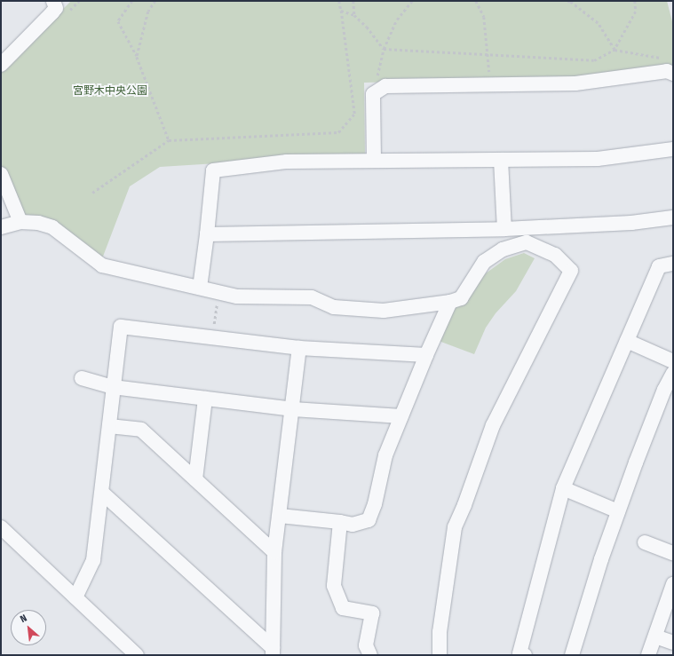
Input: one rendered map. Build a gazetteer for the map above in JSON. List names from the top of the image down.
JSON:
{
  "parks": ["宮野木中央公園"],
  "north": "top left"
}
